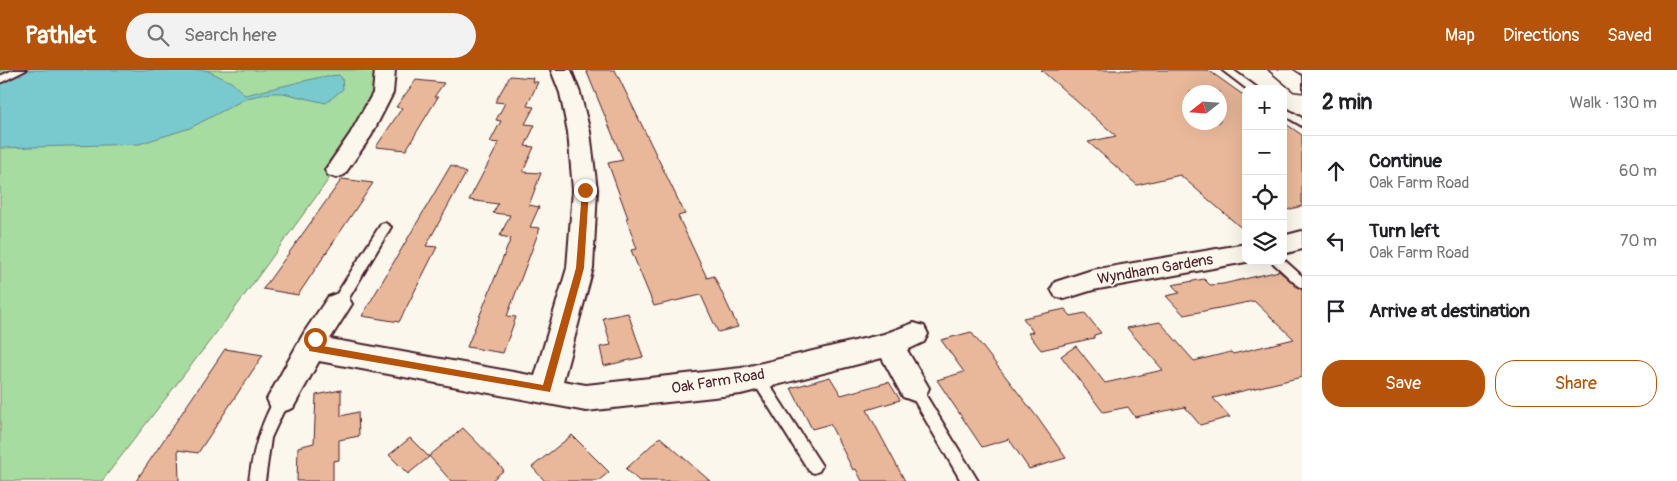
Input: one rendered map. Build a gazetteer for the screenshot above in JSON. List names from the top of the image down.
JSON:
{
  "streets": {
    "street": ["Wyndham Gardens", "Oak Farm Road"]
  },
  "north": "left",
  "page": {
    "header": "Pathlet",
    "search": "Search here",
    "nav": ["Map", "Directions", "Saved"],
    "heading": ["2 min", "Walk · 130 m"],
    "map_buttons": ["+", "−"],
    "list": [
      ["Continue", "Oak Farm Road", "60 m"],
      ["Turn left", "Oak Farm Road", "70 m"],
      "Arrive at destination"
    ],
    "buttons": ["Save", "Share"]
  }
}
